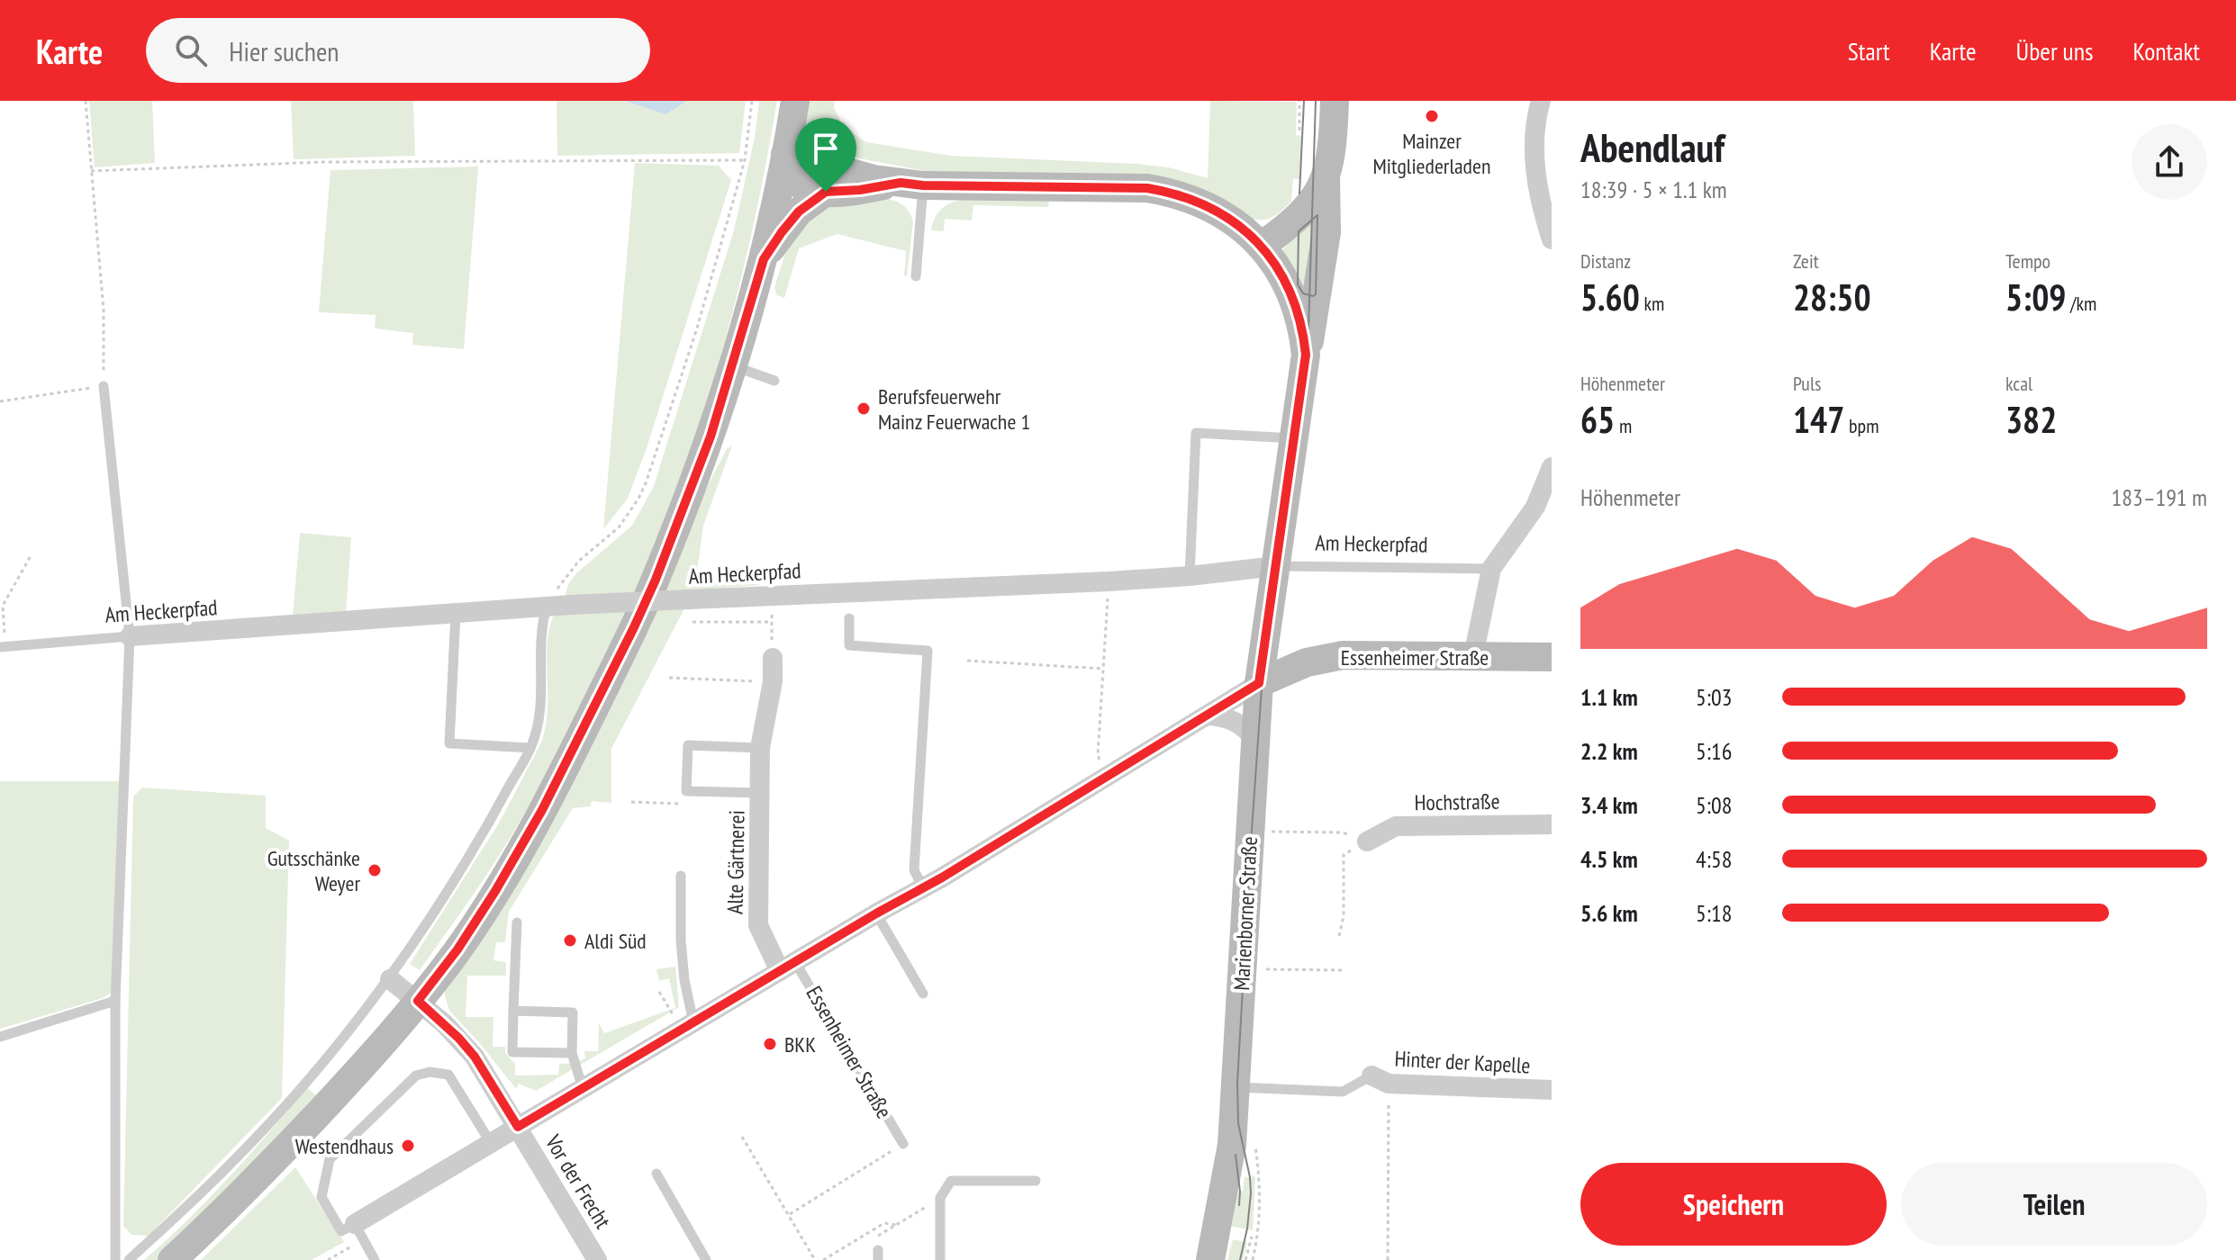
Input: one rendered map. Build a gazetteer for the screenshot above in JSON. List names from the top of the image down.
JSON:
{
  "streets": {
    "street": [
      "Am Heckerpfad",
      "Essenheimer Straße",
      "Hochstraße",
      "Alte Gärtnerei",
      "Marienborner Straße",
      "Hinter der Kapelle",
      "Vor der Frecht"
    ]
  },
  "crossings": [
    ["Am Heckerpfad", "Marienborner Straße"],
    ["Essenheimer Straße", "Alte Gärtnerei"],
    ["Essenheimer Straße", "Marienborner Straße"],
    ["Essenheimer Straße", "Vor der Frecht"]
  ],
  "places": [
    "Mainzer Mitgliederladen",
    "Berufsfeuerwehr Mainz Feuerwache 1",
    "Gutsschänke Weyer",
    "Aldi Süd",
    "BKK",
    "Westendhaus"
  ],
  "page": {
    "header": "Karte",
    "search": "Hier suchen",
    "nav": [
      "Start",
      "Karte",
      "Über uns",
      "Kontakt"
    ],
    "heading": ["Abendlauf", "18:39 · 5 × 1.1 km"],
    "stats": [
      ["Distanz", "5.60 km"],
      ["Zeit", "28:50"],
      ["Tempo", "5:09 /km"],
      ["Höhenmeter", "65 m"],
      ["Puls", "147 bpm"],
      ["kcal", "382"]
    ],
    "chart": ["Höhenmeter", "183–191 m"],
    "list": [
      {
        "name": "1.1 km",
        "note": "5:03"
      },
      {
        "name": "2.2 km",
        "note": "5:16"
      },
      {
        "name": "3.4 km",
        "note": "5:08"
      },
      {
        "name": "4.5 km",
        "note": "4:58"
      },
      {
        "name": "5.6 km",
        "note": "5:18"
      }
    ],
    "buttons": ["Speichern", "Teilen"]
  }
}
